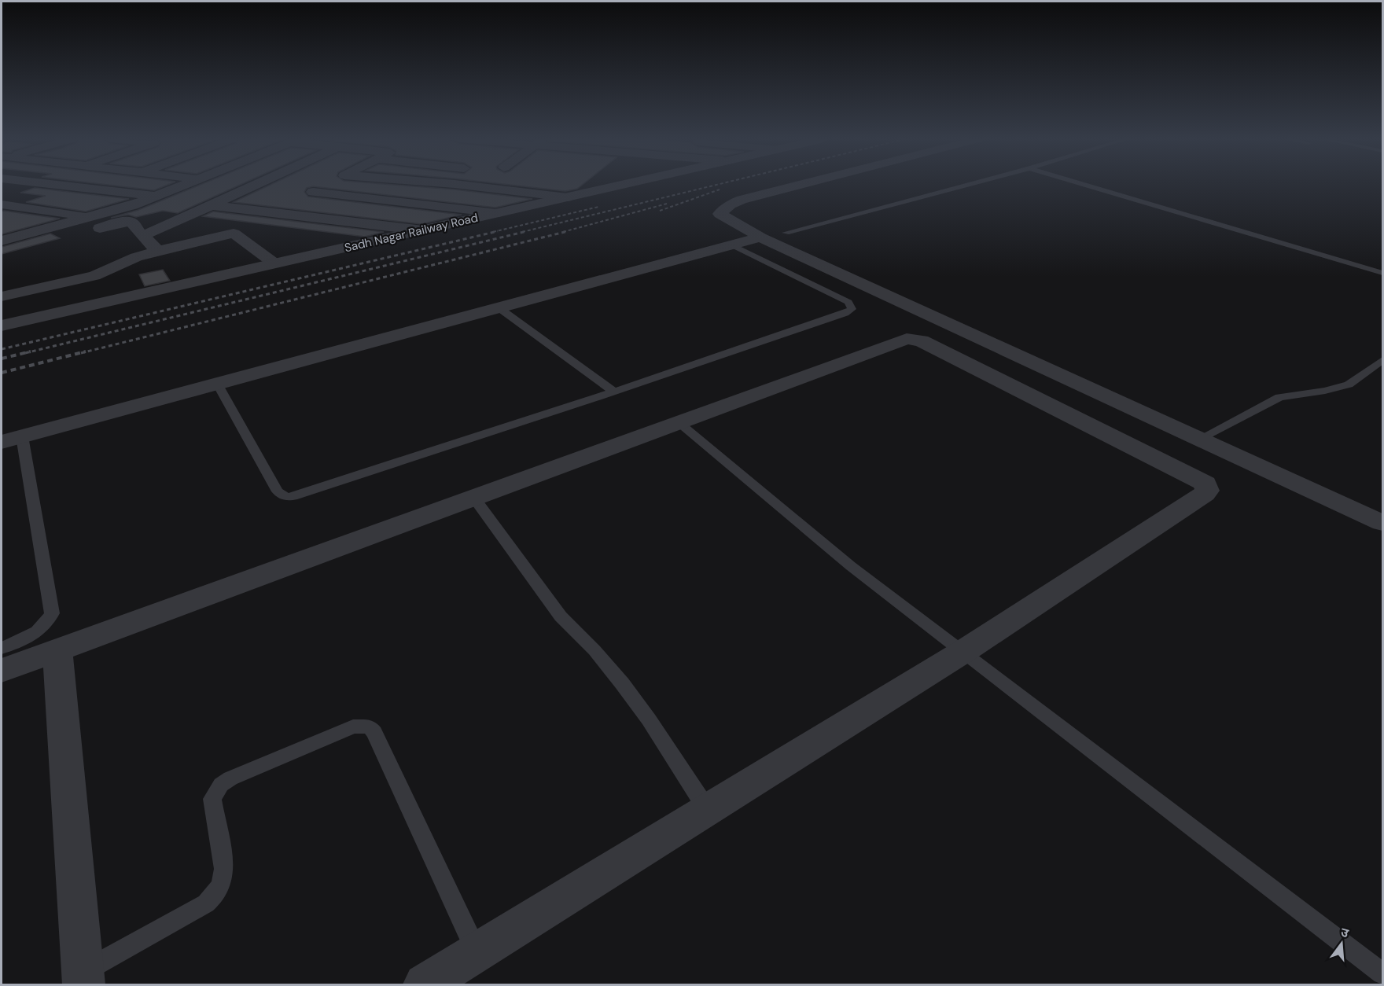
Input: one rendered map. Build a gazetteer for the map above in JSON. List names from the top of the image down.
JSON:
{
  "streets": {
    "street": ["Sadh Nagar Railway Road"]
  },
  "north": "top"
}
